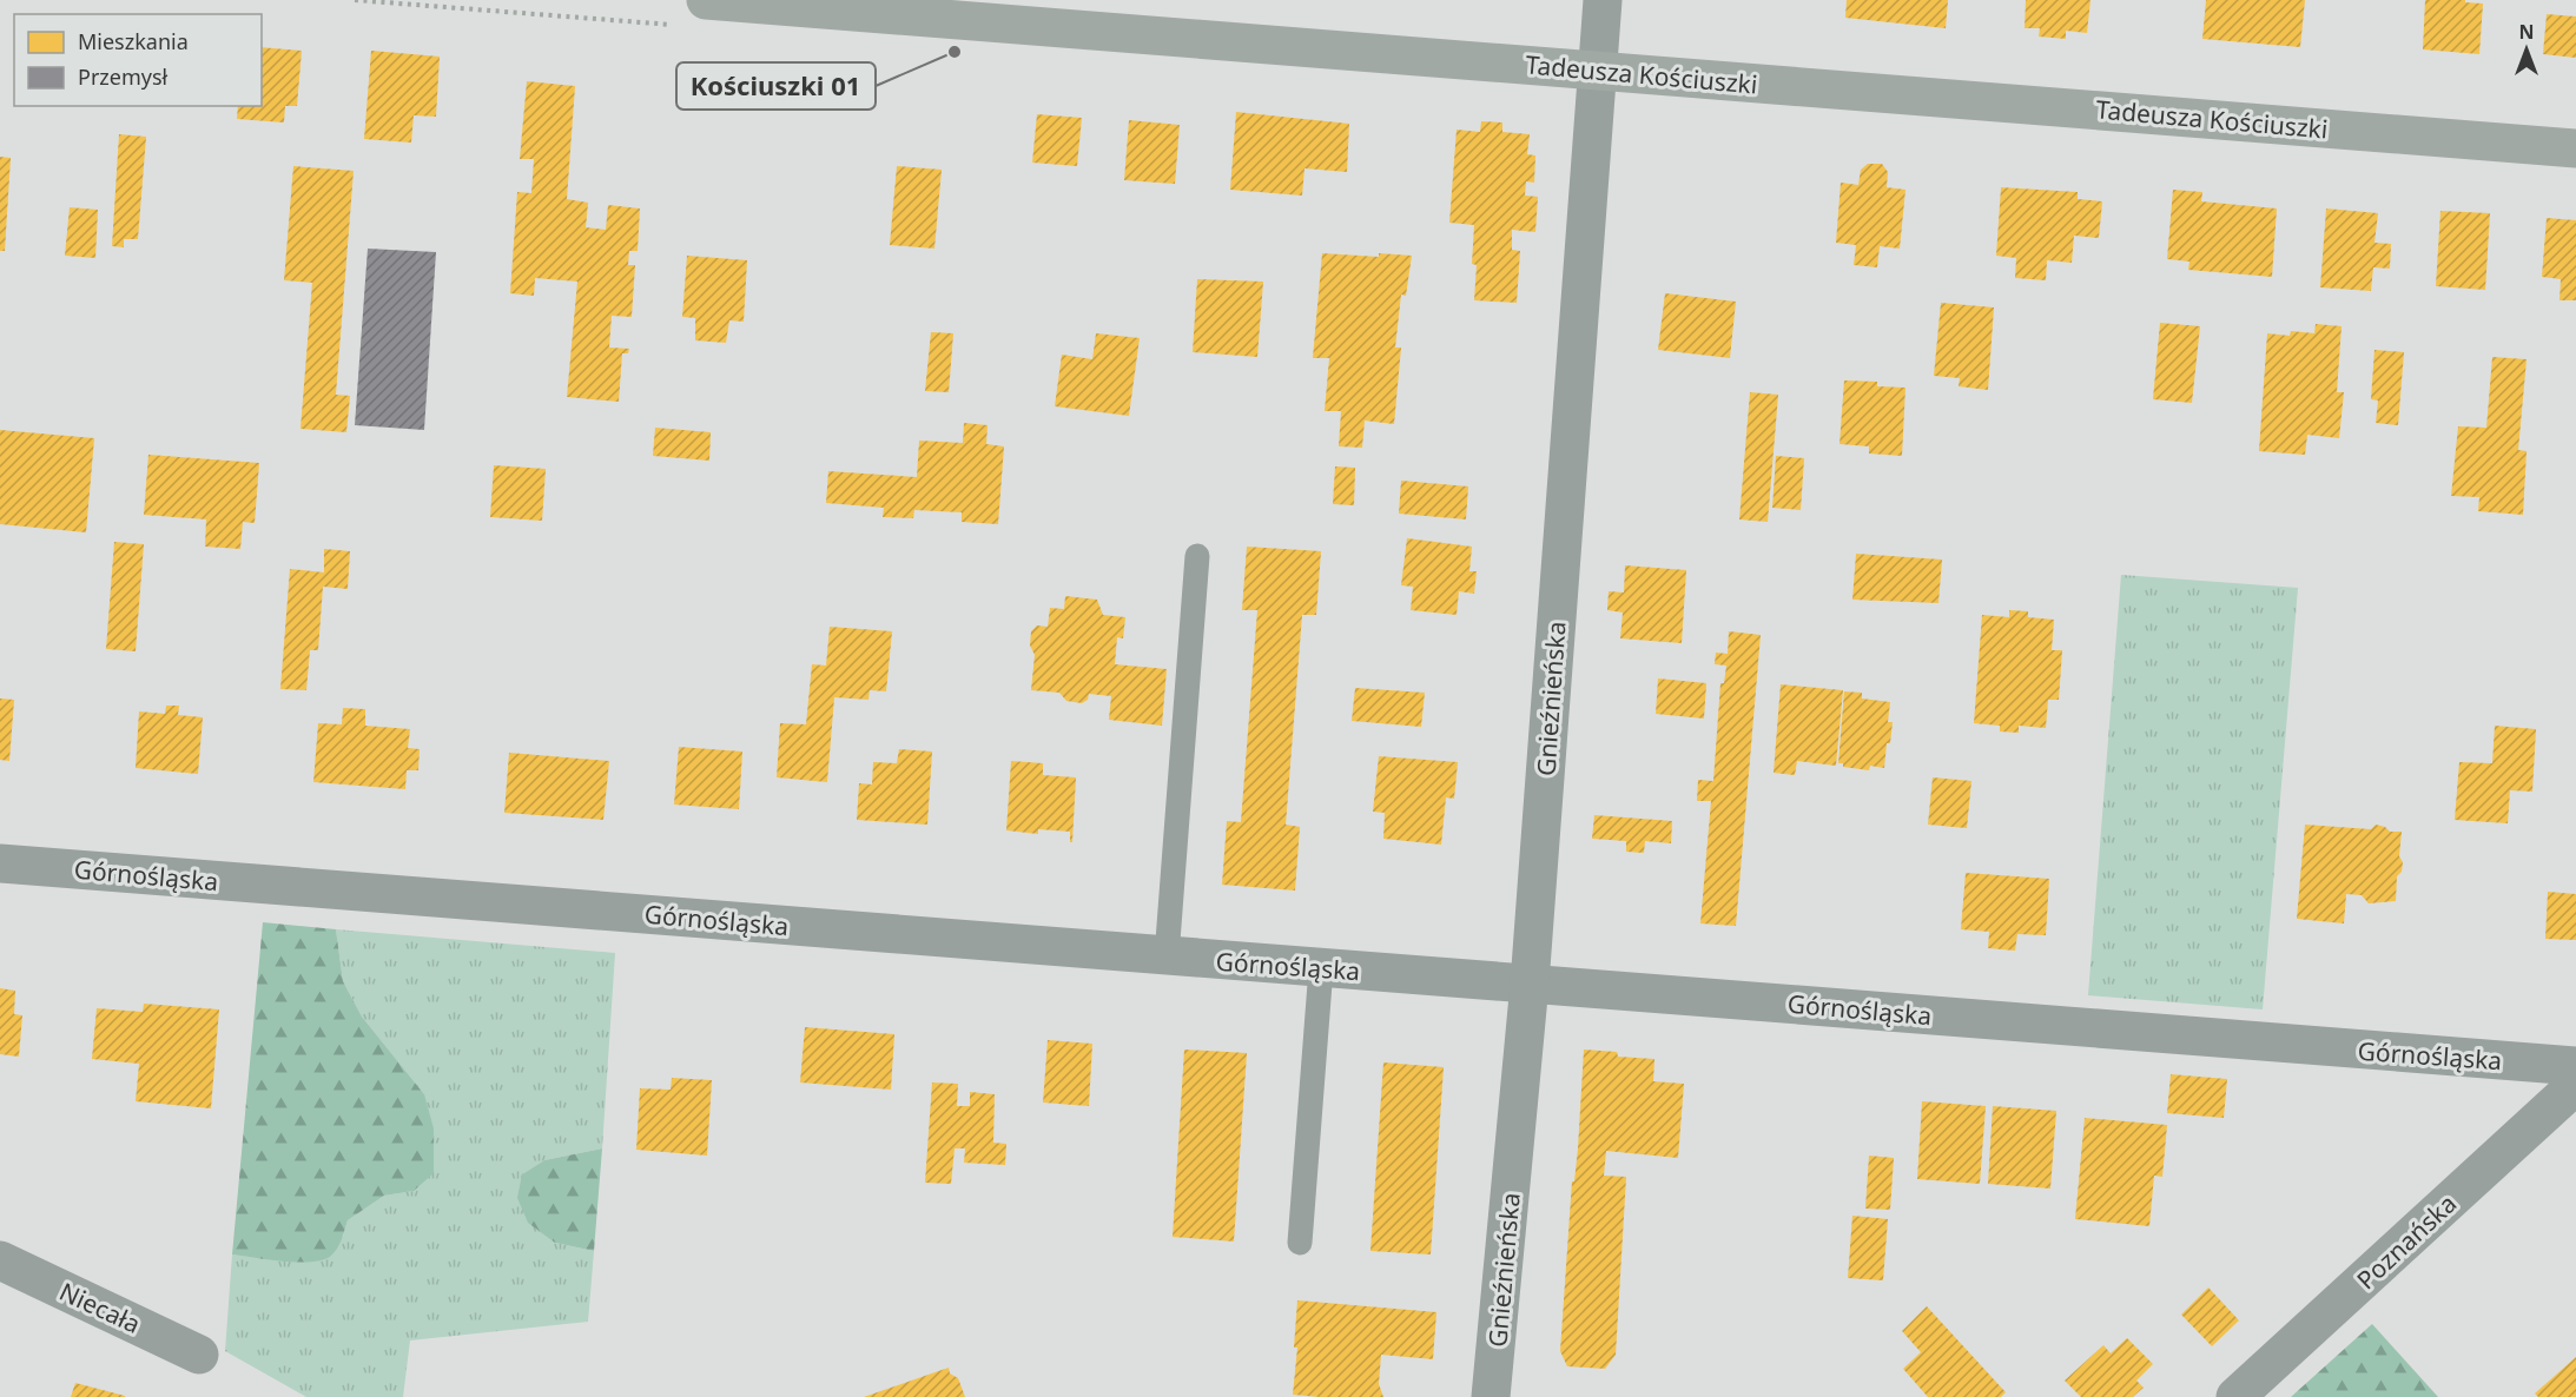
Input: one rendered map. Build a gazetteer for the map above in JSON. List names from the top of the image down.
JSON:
{
  "streets": {
    "street": [
      "Tadeusza Kościuszki",
      "Gnieźnieńska",
      "Górnośląska",
      "Poznańska",
      "Niecała"
    ]
  },
  "crossings": [
    ["Tadeusza Kościuszki", "Gnieźnieńska"],
    ["Gnieźnieńska", "Górnośląska"]
  ],
  "places": ["Kościuszki 01"],
  "legend": ["Mieszkania", "Przemysł"],
  "north": "top"
}
